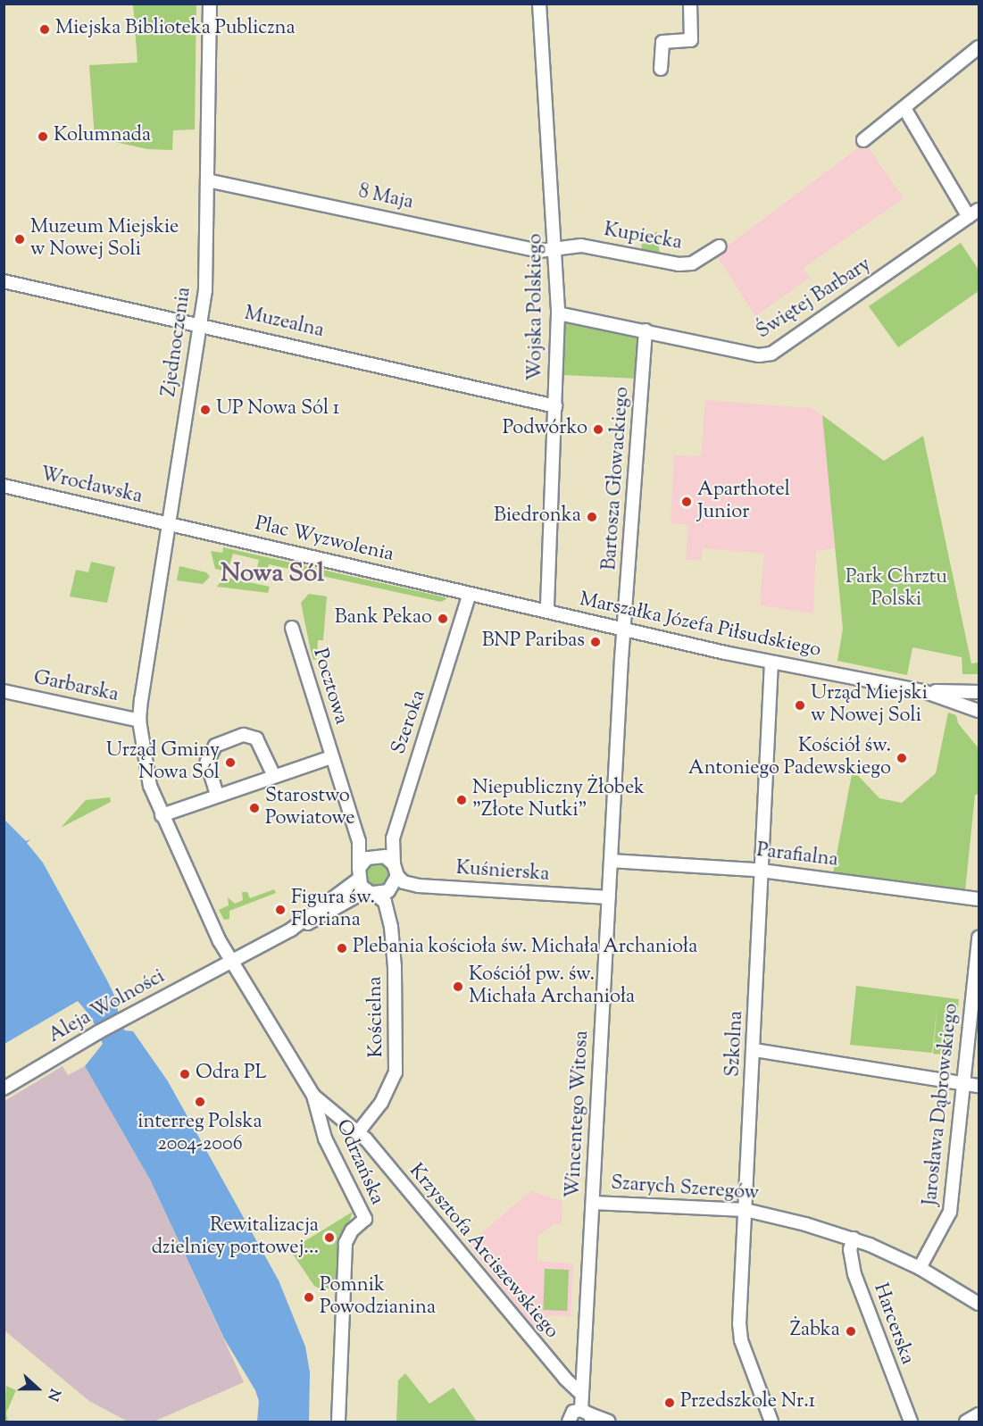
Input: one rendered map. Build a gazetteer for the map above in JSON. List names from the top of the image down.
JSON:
{
  "streets": {
    "street": [
      "8 Maja",
      "Kupiecka",
      "Świętej Barbary",
      "Wojska Polskiego",
      "Muzealna",
      "Zjednoczenia",
      "Bartosza Głowackiego",
      "Wrocławska",
      "Plac Wyzwolenia",
      "Marszałka Józefa Piłsudskiego",
      "Pocztowa",
      "Garbarska",
      "Szeroka",
      "Parafialna",
      "Kuśnierska",
      "Aleja Wolności",
      "Kościelna",
      "Szkolna",
      "Jarosława Dąbrowskiego",
      "Wincentego Witosa",
      "Odrzańska",
      "Szarych Szeregów",
      "Krzysztofa Arciszewskiego",
      "Harcerska"
    ]
  },
  "crossings": [
    ["8 Maja", "Kupiecka"],
    ["8 Maja", "Wojska Polskiego"],
    ["8 Maja", "Zjednoczenia"],
    ["Kupiecka", "Wojska Polskiego"],
    ["Świętej Barbary", "Wojska Polskiego"],
    ["Świętej Barbary", "Bartosza Głowackiego"],
    ["Wojska Polskiego", "Muzealna"],
    ["Wojska Polskiego", "Marszałka Józefa Piłsudskiego"],
    ["Muzealna", "Zjednoczenia"],
    ["Zjednoczenia", "Wrocławska"],
    ["Zjednoczenia", "Plac Wyzwolenia"],
    ["Zjednoczenia", "Garbarska"],
    ["Zjednoczenia", "Odrzańska"],
    ["Bartosza Głowackiego", "Marszałka Józefa Piłsudskiego"],
    ["Bartosza Głowackiego", "Wincentego Witosa"],
    ["Wrocławska", "Plac Wyzwolenia"],
    ["Plac Wyzwolenia", "Marszałka Józefa Piłsudskiego"],
    ["Plac Wyzwolenia", "Szeroka"],
    ["Marszałka Józefa Piłsudskiego", "Szeroka"],
    ["Marszałka Józefa Piłsudskiego", "Szkolna"],
    ["Marszałka Józefa Piłsudskiego", "Wincentego Witosa"],
    ["Pocztowa", "Szeroka"],
    ["Pocztowa", "Kuśnierska"],
    ["Pocztowa", "Kościelna"],
    ["Pocztowa", "Odrzańska"],
    ["Garbarska", "Odrzańska"],
    ["Szeroka", "Kuśnierska"],
    ["Szeroka", "Kościelna"],
    ["Parafialna", "Szkolna"],
    ["Parafialna", "Wincentego Witosa"],
    ["Kuśnierska", "Kościelna"],
    ["Kuśnierska", "Wincentego Witosa"],
    ["Aleja Wolności", "Odrzańska"],
    ["Kościelna", "Odrzańska"],
    ["Kościelna", "Krzysztofa Arciszewskiego"],
    ["Szkolna", "Szarych Szeregów"],
    ["Jarosława Dąbrowskiego", "Szarych Szeregów"],
    ["Wincentego Witosa", "Szarych Szeregów"],
    ["Wincentego Witosa", "Krzysztofa Arciszewskiego"],
    ["Odrzańska", "Krzysztofa Arciszewskiego"],
    ["Szarych Szeregów", "Harcerska"]
  ],
  "districts": ["Nowa Sól"],
  "parks": ["Park Chrztu Polski"],
  "places": [
    "Miejska Biblioteka Publiczna",
    "Kolumnada",
    "Muzeum Miejskie w Nowej Soli",
    "UP Nowa Sól 1",
    "Podwórko",
    "Aparthotel Junior",
    "Biedronka",
    "Bank Pekao",
    "BNP Paribas",
    "Urząd Miejski w Nowej Soli",
    "Kościół św. Antoniego Padewskiego",
    "Urząd Gminy Nowa Sól",
    "Niepubliczny Żłobek \"Złote Nutki\"",
    "Starostwo Powiatowe",
    "Figura św. Floriana",
    "Plebania kościoła św. Michała Archanioła",
    "Kościół pw. św. Michała Archanioła",
    "Odra PL",
    "interreg Polska 2004-2006",
    "Rewitalizacja dzielnicy portowej...",
    "Pomnik Powodzianina",
    "Żabka",
    "Przedszkole Nr.1"
  ],
  "north": "right"
}
